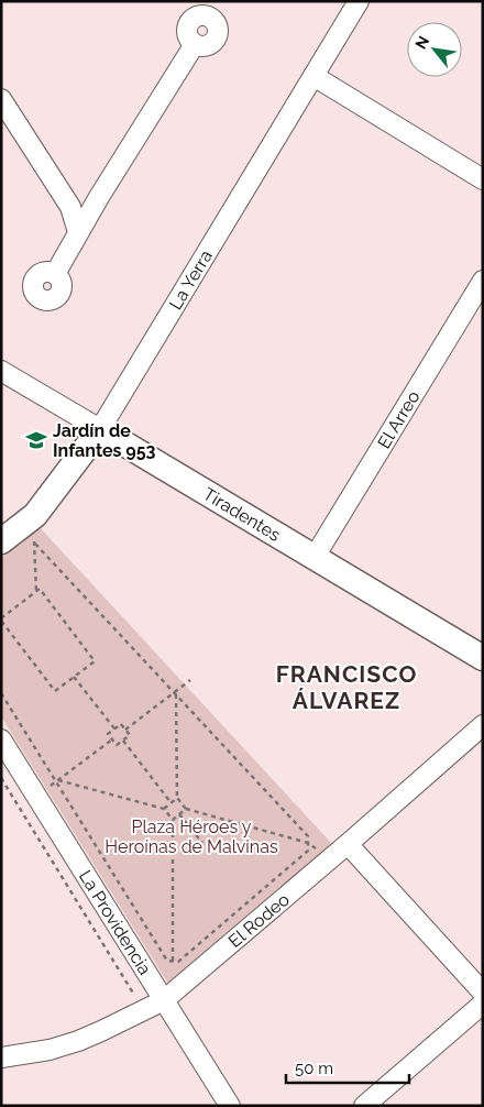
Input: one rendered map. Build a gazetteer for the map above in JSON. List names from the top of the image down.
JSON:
{
  "streets": {
    "street": [
      "La Yerra",
      "El Arreo",
      "Tiradentes",
      "El Rodeo",
      "La Providencia"
    ]
  },
  "crossings": [
    ["La Yerra", "Tiradentes"],
    ["El Arreo", "Tiradentes"],
    ["El Rodeo", "La Providencia"]
  ],
  "districts": ["FRANCISCO ÁLVAREZ"],
  "parks": ["Plaza Héroes y Heroínas de Malvinas"],
  "places": {
    "school or university": ["Jardín de Infantes 953"]
  },
  "scale_bar": "50 m",
  "north": "top left"
}
